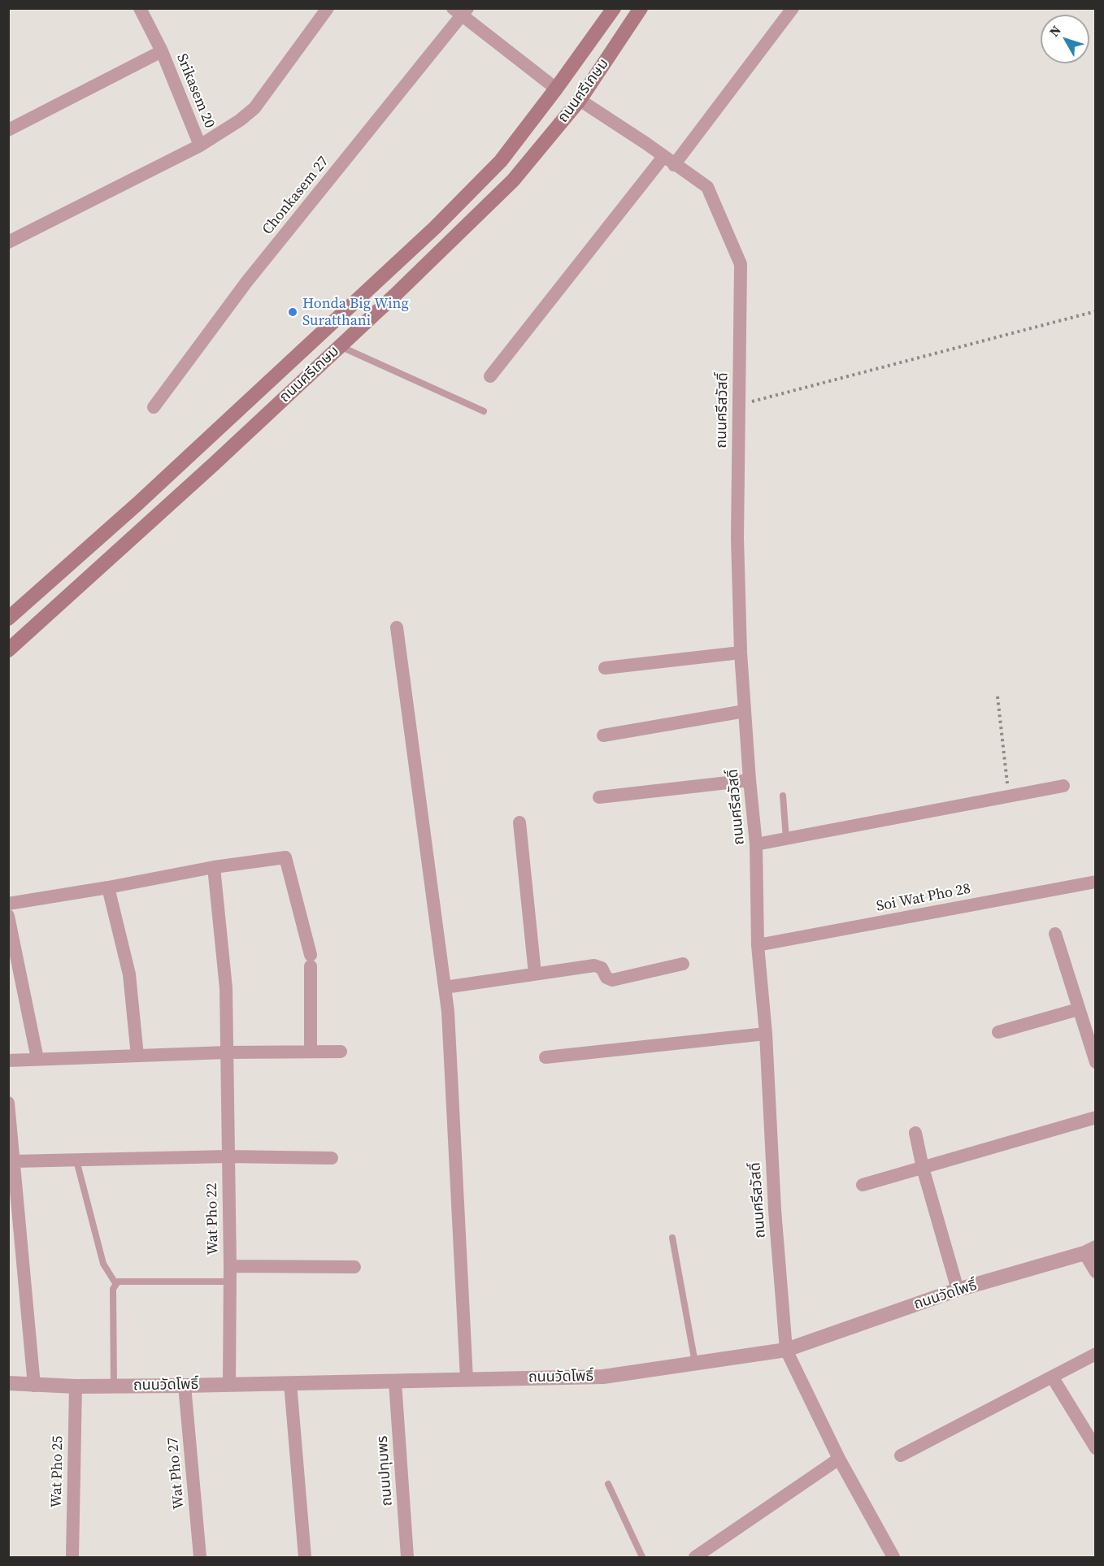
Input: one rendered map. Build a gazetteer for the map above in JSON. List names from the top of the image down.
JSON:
{
  "streets": {
    "main road": ["ถนนศรีเกษม"],
    "street": [
      "Srikasem 20",
      "Chonkasem 27",
      "ถนนศรีสวัสดิ์",
      "Soi Wat Pho 28",
      "Wat Pho 22",
      "ถนนวัดโพธิ์",
      "ถนนปทุมพร",
      "Wat Pho 25",
      "Wat Pho 27"
    ]
  },
  "crossings": [
    ["ถนนศรีเกษม", "ถนนศรีสวัสดิ์"],
    ["ถนนศรีสวัสดิ์", "Soi Wat Pho 28"],
    ["ถนนศรีสวัสดิ์", "ถนนวัดโพธิ์"],
    ["Wat Pho 22", "ถนนวัดโพธิ์"],
    ["ถนนวัดโพธิ์", "ถนนปทุมพร"],
    ["ถนนวัดโพธิ์", "Wat Pho 25"],
    ["ถนนวัดโพธิ์", "Wat Pho 27"]
  ],
  "places": ["Honda Big Wing Suratthani"],
  "north": "top left"
}
